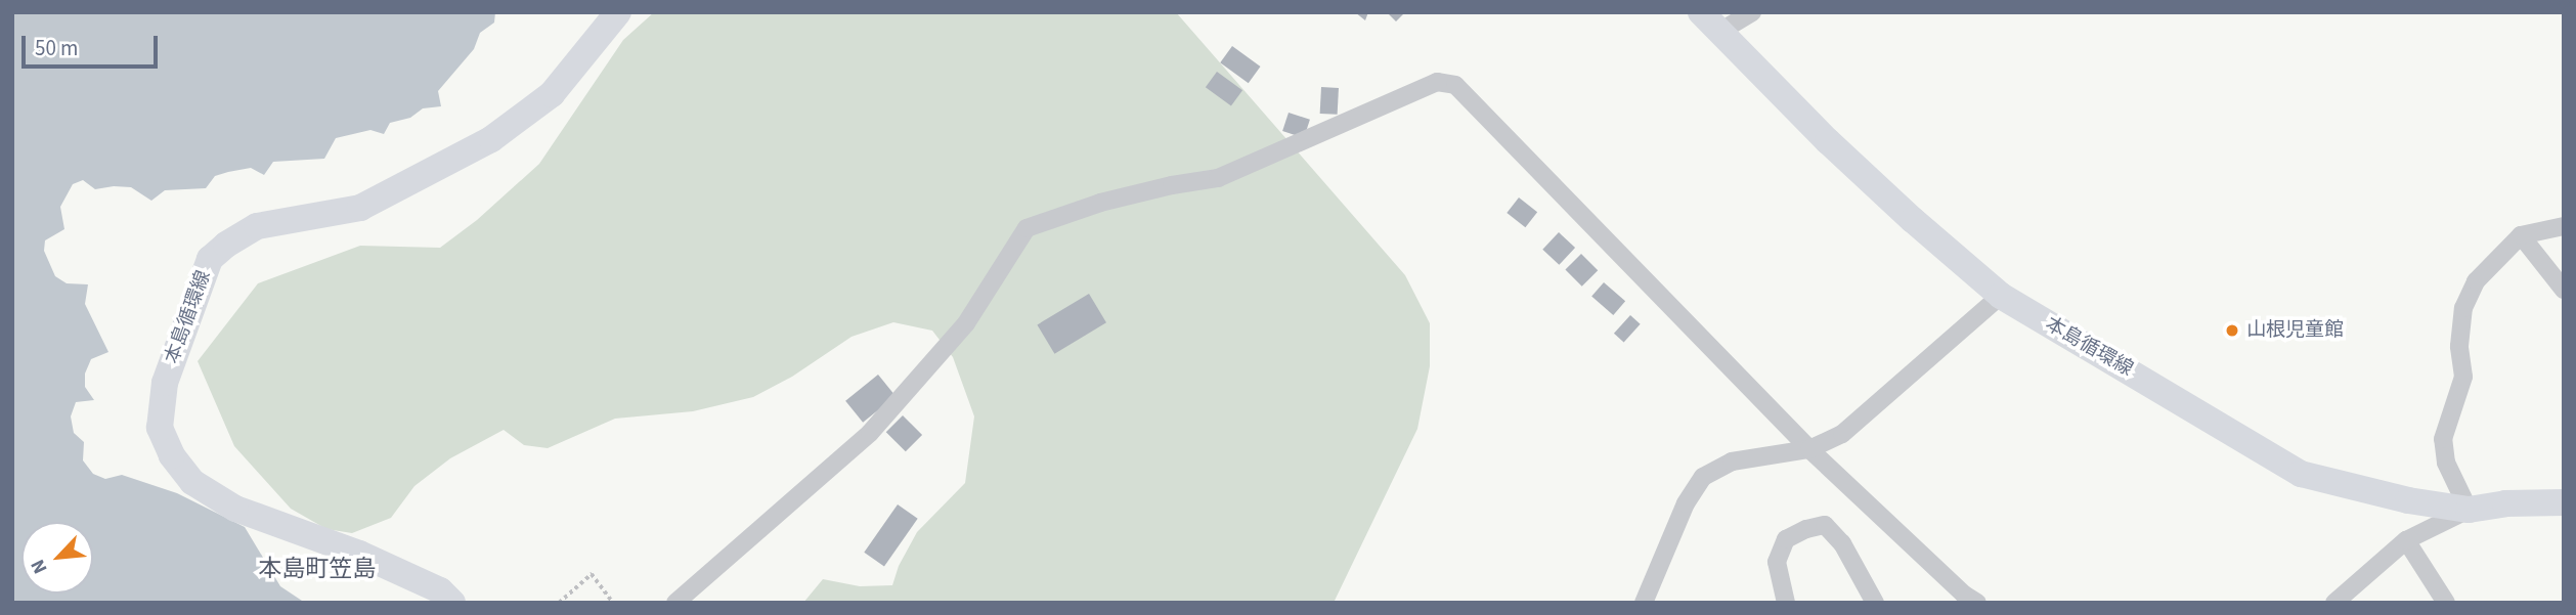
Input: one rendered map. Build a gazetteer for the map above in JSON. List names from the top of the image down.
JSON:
{
  "streets": {
    "main road": ["本島循環線"]
  },
  "districts": ["本島町笠島"],
  "places": ["山根児童館"],
  "scale_bar": "50 m",
  "north": "bottom left"
}
